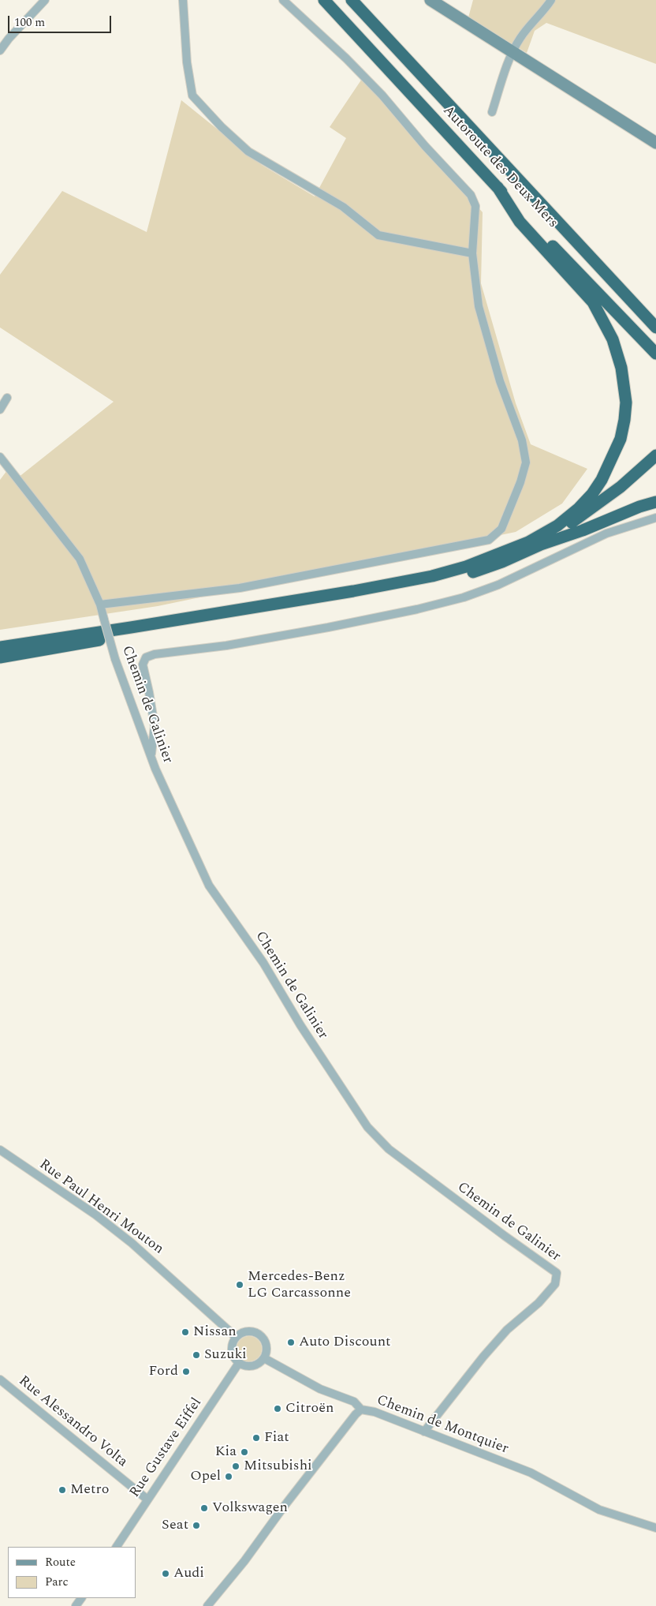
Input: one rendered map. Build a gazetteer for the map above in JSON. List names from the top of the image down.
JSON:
{
  "streets": {
    "highway": ["Autoroute des Deux Mers"],
    "street": [
      "Chemin de Galinier",
      "Rue Paul Henri Mouton",
      "Rue Alessandro Volta",
      "Chemin de Montquier",
      "Rue Gustave Eiffel"
    ]
  },
  "crossings": [
    ["Chemin de Galinier", "Chemin de Montquier"],
    ["Rue Paul Henri Mouton", "Rue Gustave Eiffel"],
    ["Rue Alessandro Volta", "Rue Gustave Eiffel"]
  ],
  "places": [
    "Mercedes-Benz LG Carcassonne",
    "Nissan",
    "Auto Discount",
    "Suzuki",
    "Ford",
    "Citroën",
    "Fiat",
    "Kia",
    "Mitsubishi",
    "Opel",
    "Metro",
    "Volkswagen",
    "Seat",
    "Audi"
  ],
  "legend": ["Route", "Parc"],
  "scale_bar": "100 m"
}
